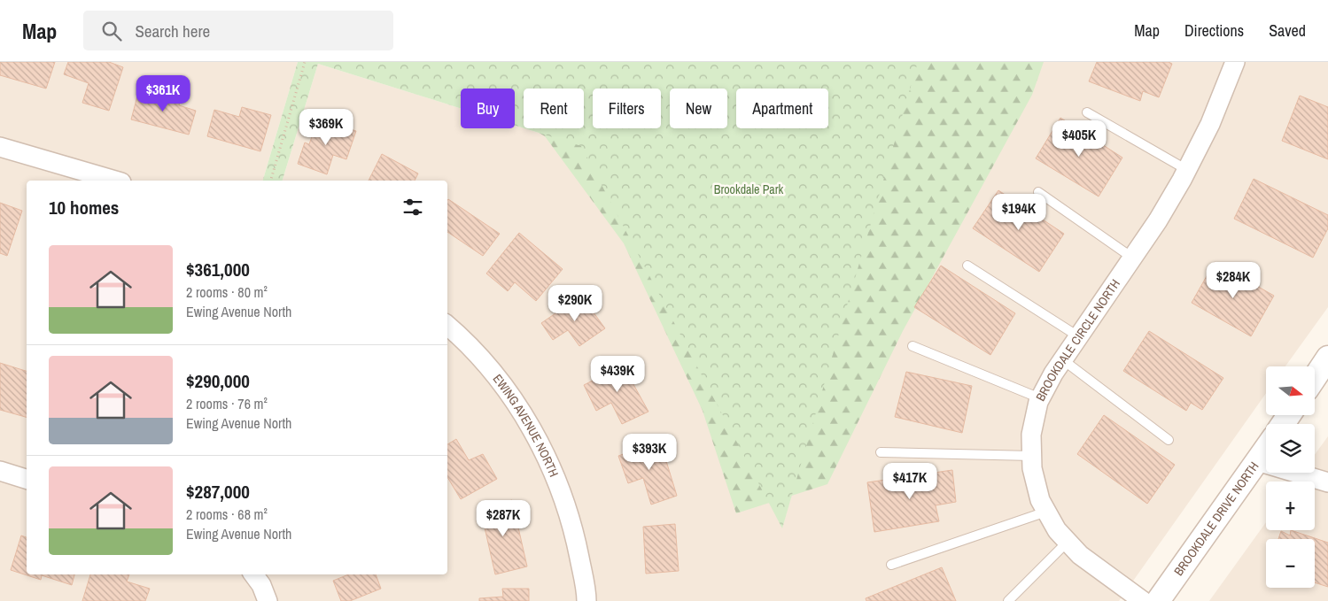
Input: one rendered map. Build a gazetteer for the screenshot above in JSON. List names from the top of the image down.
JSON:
{
  "streets": {
    "street": ["BROOKDALE CIRCLE NORTH", "EWING AVENUE NORTH", "BROOKDALE DRIVE NORTH"]
  },
  "parks": ["Brookdale Park"],
  "north": "right",
  "page": {
    "header": "Map",
    "search": "Search here",
    "nav": ["Map", "Directions", "Saved"],
    "price": [
      "$361K",
      "$369K",
      "$405K",
      "$194K",
      "$284K",
      "$290K",
      "$439K",
      "$393K",
      "$417K",
      "$287K"
    ],
    "chip": [
      "Buy",
      "Rent",
      "Filters",
      "New",
      "Apartment"
    ],
    "heading": "10 homes",
    "list": [
      {
        "name": "$361,000",
        "note": "2 rooms · 80 m² · Ewing Avenue North"
      },
      {
        "name": "$290,000",
        "note": "2 rooms · 76 m² · Ewing Avenue North"
      },
      {
        "name": "$287,000",
        "note": "2 rooms · 68 m² · Ewing Avenue North"
      }
    ],
    "map_buttons": ["+", "−"]
  }
}
